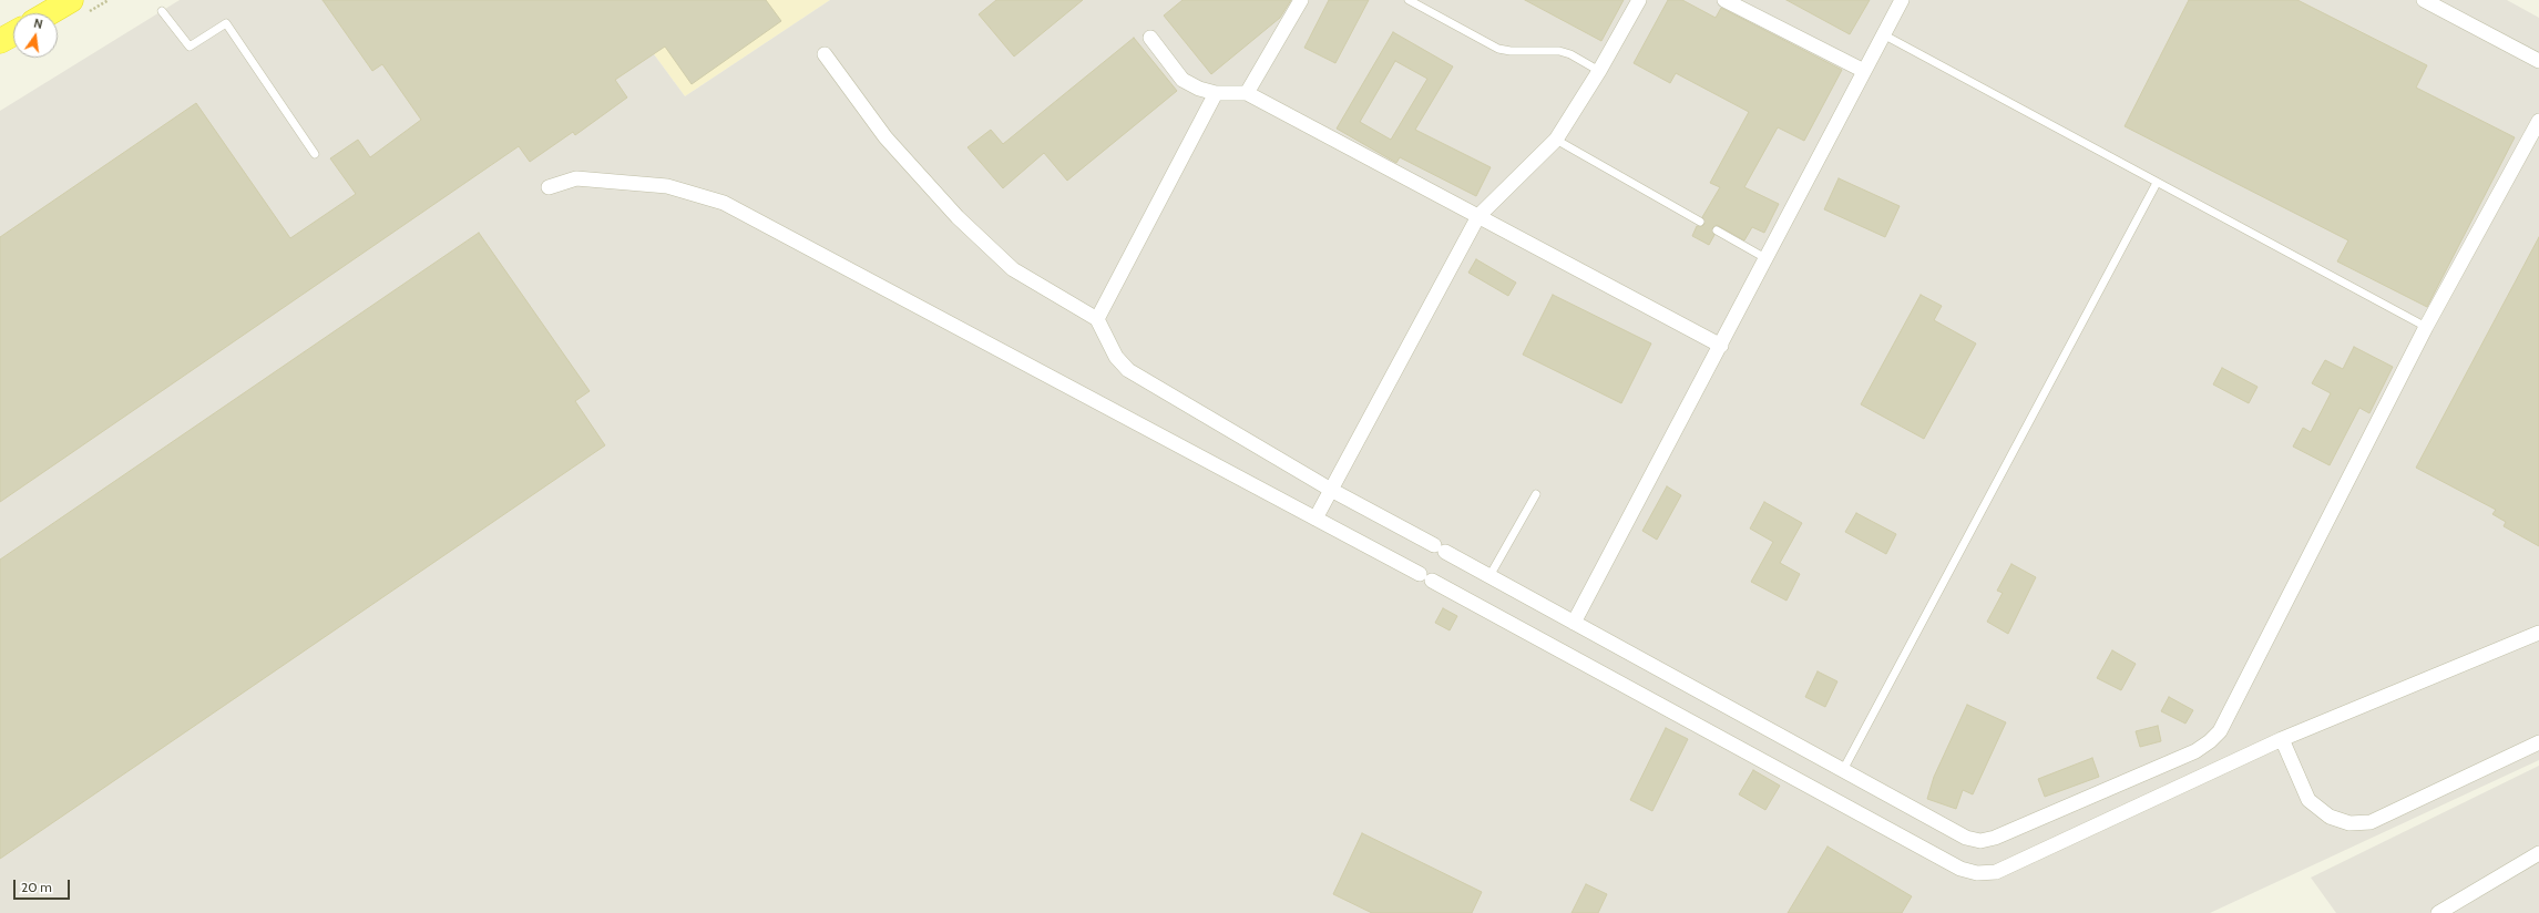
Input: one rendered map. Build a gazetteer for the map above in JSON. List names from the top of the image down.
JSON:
{
  "scale_bar": "20 m",
  "north": "top"
}
